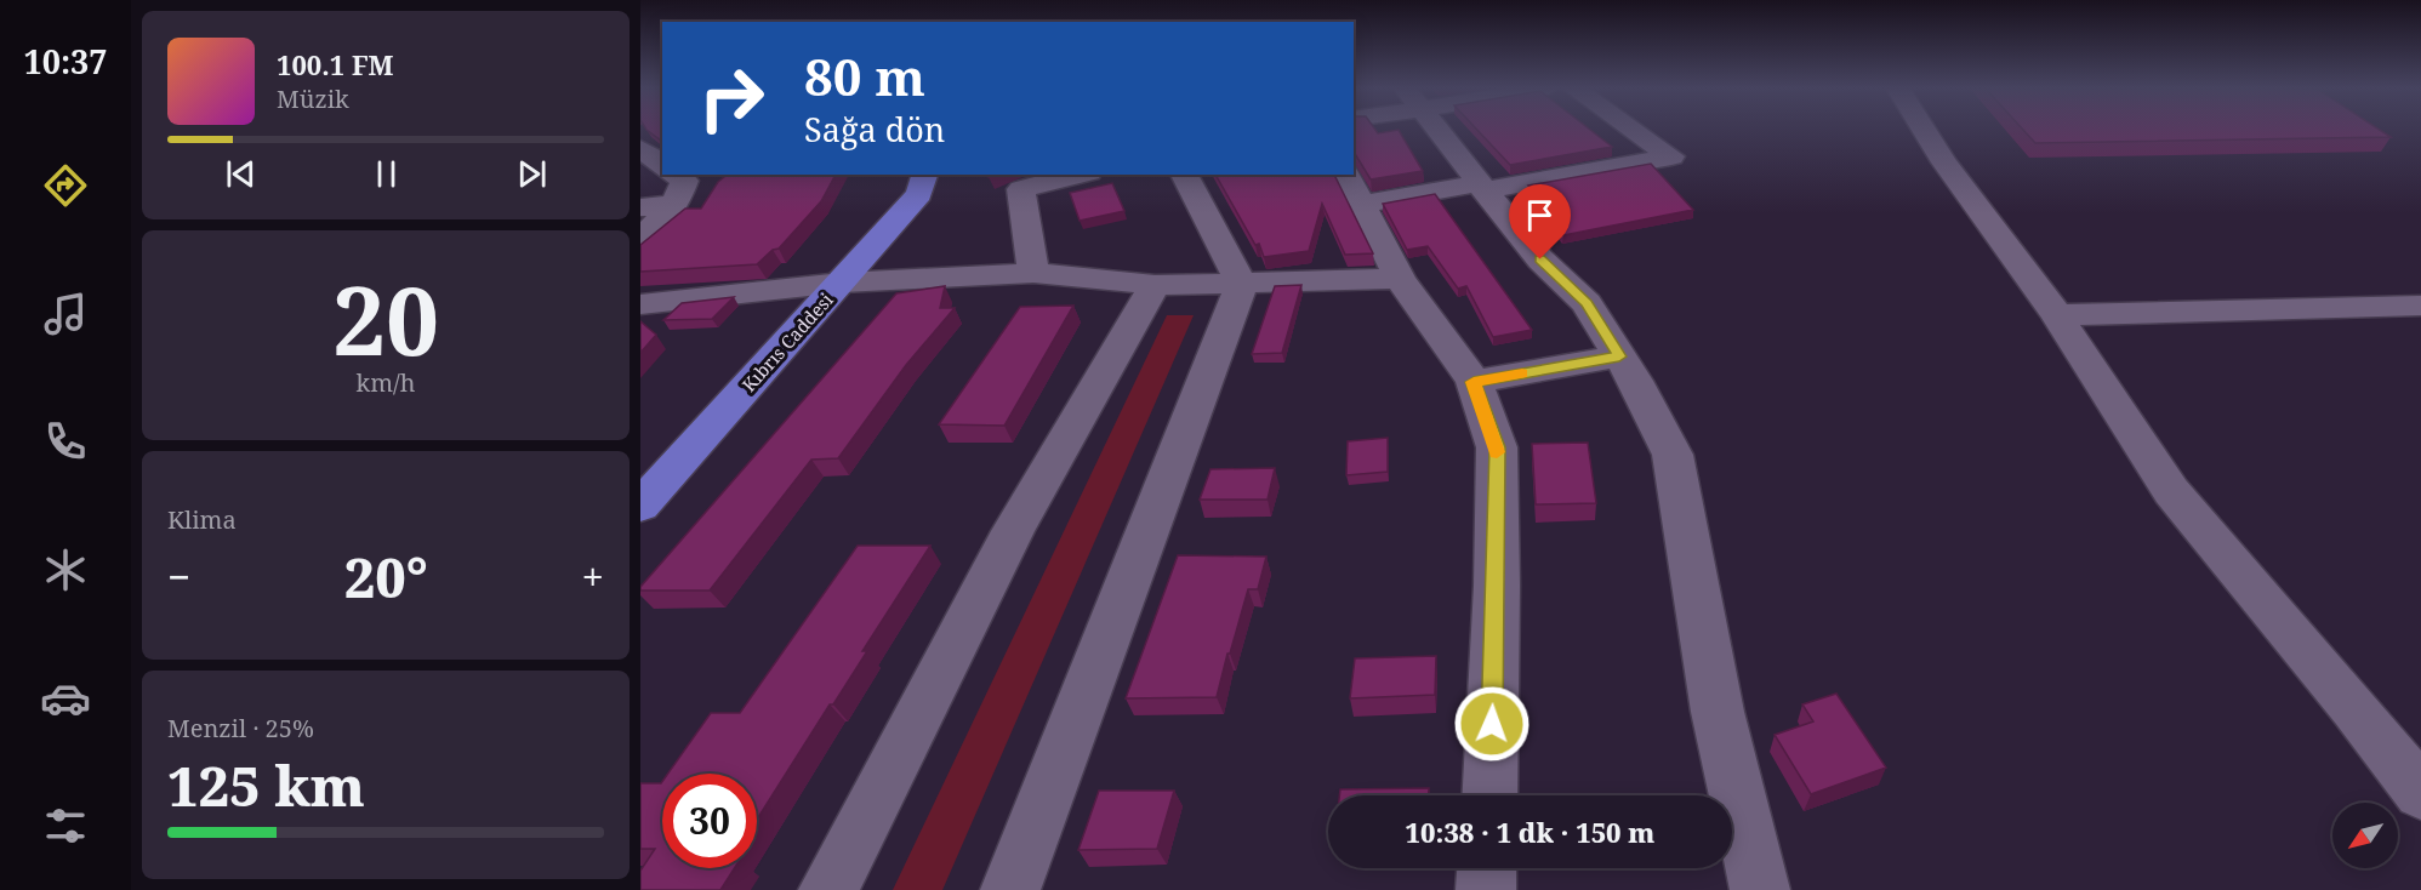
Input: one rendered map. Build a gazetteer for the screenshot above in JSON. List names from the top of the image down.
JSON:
{
  "streets": {
    "main road": ["Kıbrıs Caddesi"]
  },
  "north": "bottom left",
  "page": {
    "tabs": "10:37",
    "turn": ["80 m", "Sağa dön"],
    "song": ["100.1 FM", "Müzik"],
    "tile": [
      ["20", "km/h"],
      "Klima",
      ["Menzil · 25%", "125 km"]
    ],
    "heat": ["−", "20°", "+"],
    "limit": "30",
    "trip": "10:38 · 1 dk · 150 m"
  }
}
